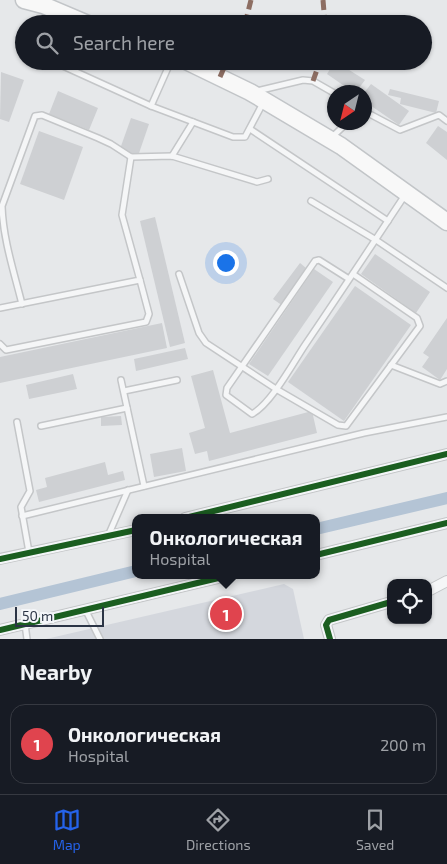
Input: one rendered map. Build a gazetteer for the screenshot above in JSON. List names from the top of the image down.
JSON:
{
  "scale_bar": "50 m",
  "north": "bottom left",
  "page": {
    "search": "Search here",
    "popup": ["Онкологическая", "Hospital"],
    "pins": "1",
    "scale": "50 m",
    "heading": "Nearby",
    "list": [
      {
        "mark": "1",
        "name": "Онкологическая",
        "note": "Hospital",
        "value": "200 m"
      }
    ],
    "nav": ["Map", "Directions", "Saved"]
  }
}
